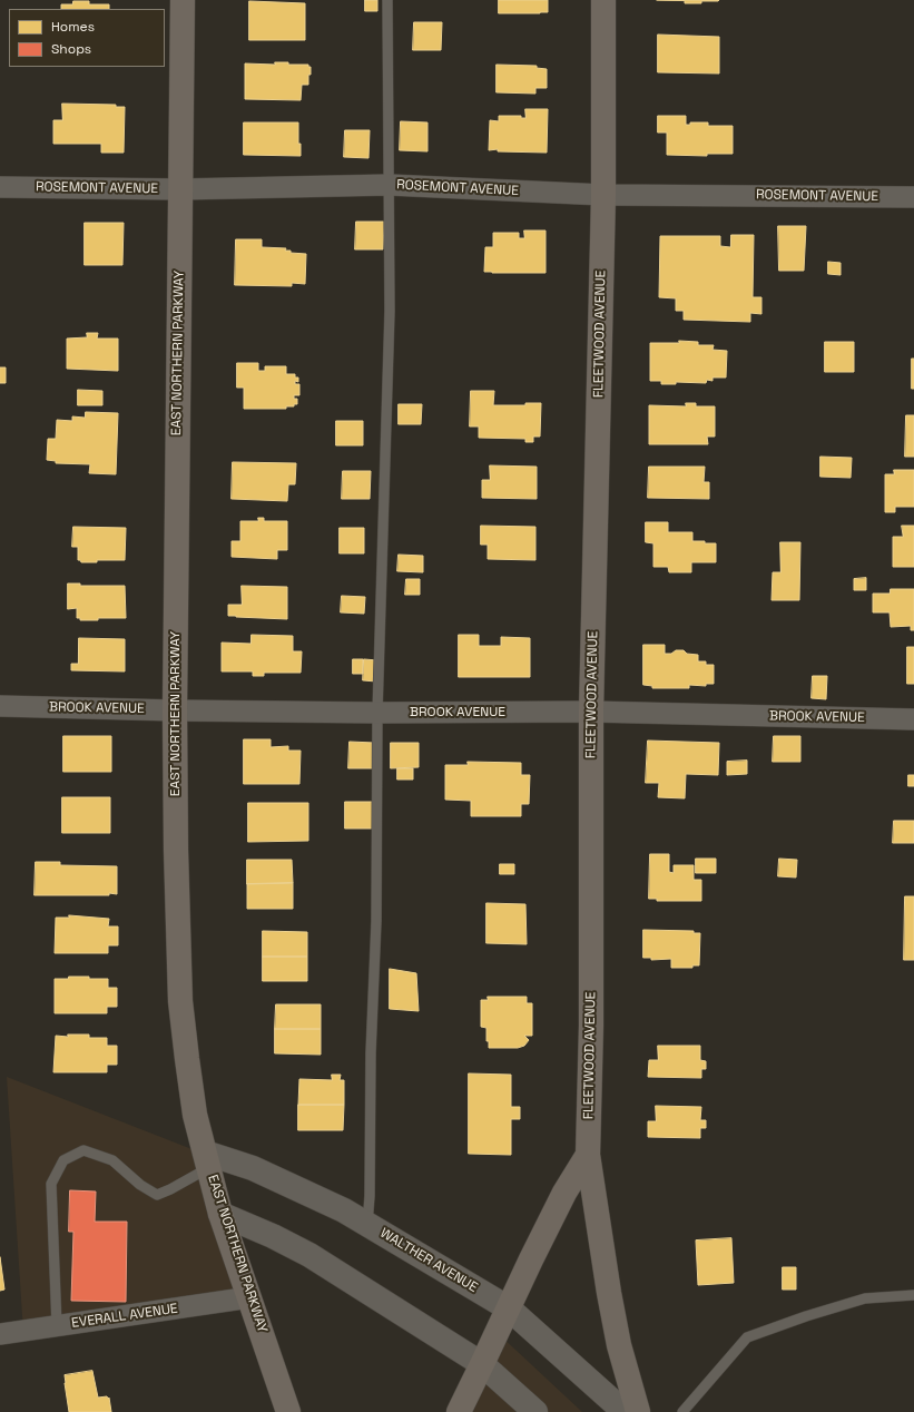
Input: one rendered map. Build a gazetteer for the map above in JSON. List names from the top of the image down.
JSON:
{
  "streets": {
    "main road": ["FLEETWOOD AVENUE", "EAST NORTHERN PARKWAY", "WALTHER AVENUE"],
    "street": ["ROSEMONT AVENUE", "BROOK AVENUE", "EVERALL AVENUE"]
  },
  "crossings": [
    ["ROSEMONT AVENUE", "FLEETWOOD AVENUE"],
    ["ROSEMONT AVENUE", "EAST NORTHERN PARKWAY"],
    ["FLEETWOOD AVENUE", "BROOK AVENUE"],
    ["EAST NORTHERN PARKWAY", "BROOK AVENUE"],
    ["EAST NORTHERN PARKWAY", "WALTHER AVENUE"],
    ["EAST NORTHERN PARKWAY", "EVERALL AVENUE"]
  ],
  "legend": ["Homes", "Shops"]
}
